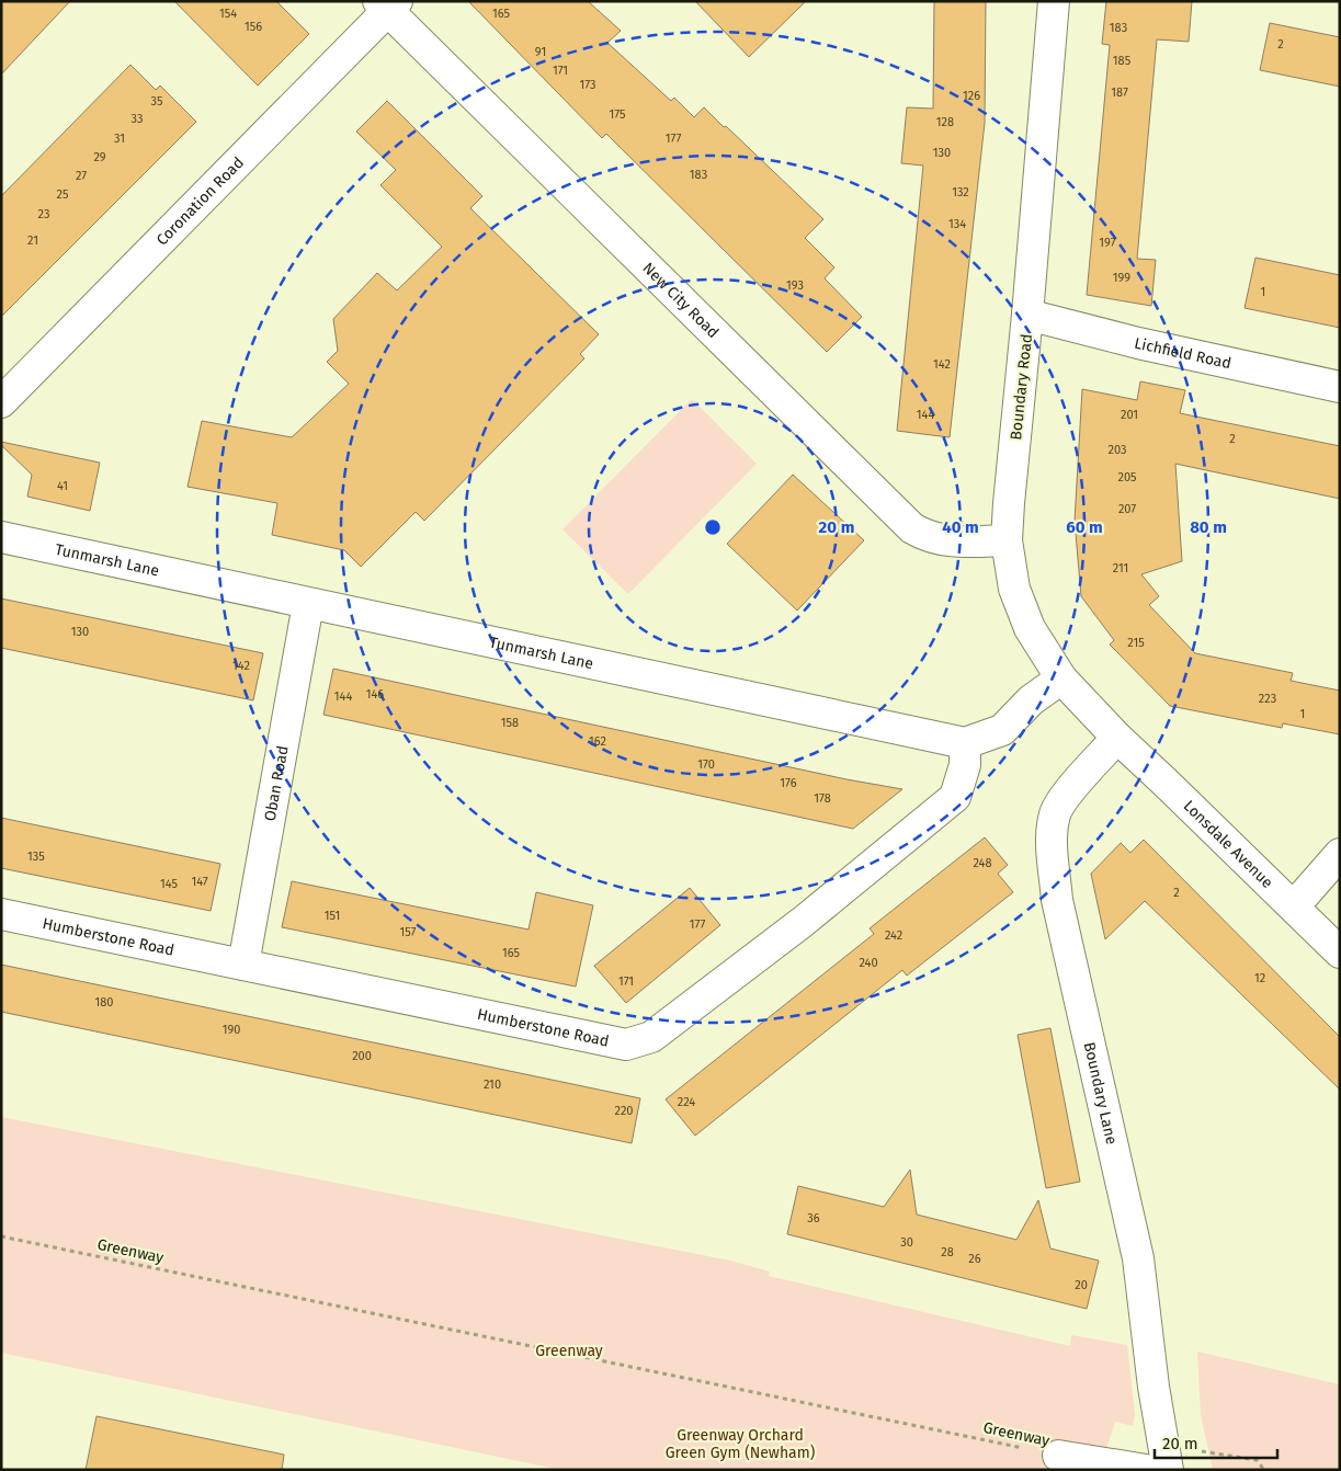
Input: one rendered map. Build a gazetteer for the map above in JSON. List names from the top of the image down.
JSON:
{
  "streets": {
    "street": [
      "Coronation Road",
      "New City Road",
      "Lichfield Road",
      "Boundary Road",
      "Tunmarsh Lane",
      "Oban Road",
      "Lonsdale Avenue",
      "Humberstone Road",
      "Boundary Lane"
    ],
    "path": ["Greenway"]
  },
  "crossings": [
    ["Coronation Road", "New City Road"],
    ["New City Road", "Boundary Road"],
    ["Lichfield Road", "Boundary Road"],
    ["Boundary Road", "Lonsdale Avenue"],
    ["Boundary Road", "Boundary Lane"],
    ["Tunmarsh Lane", "Oban Road"],
    ["Tunmarsh Lane", "Humberstone Road"],
    ["Oban Road", "Humberstone Road"],
    ["Lonsdale Avenue", "Boundary Lane"]
  ],
  "parks": ["Greenway", "Greenway Orchard Green Gym (Newham)"],
  "house_numbers": [
    "154",
    "165",
    "156",
    "183",
    "2",
    "91",
    "185",
    "171",
    "173",
    "187",
    "126",
    "35",
    "175",
    "33",
    "128",
    "31",
    "177",
    "130",
    "29",
    "183",
    "27",
    "132",
    "25",
    "23",
    "134",
    "21",
    "197",
    "199",
    "193",
    "1",
    "142",
    "144",
    "201",
    "2",
    "203",
    "205",
    "41",
    "207",
    "211",
    "130",
    "215",
    "142",
    "146",
    "144",
    "223",
    "1",
    "158",
    "162",
    "170",
    "176",
    "178",
    "135",
    "248",
    "147",
    "145",
    "2",
    "151",
    "177",
    "157",
    "242",
    "165",
    "240",
    "12",
    "171",
    "180",
    "190",
    "200",
    "210",
    "224",
    "220",
    "36",
    "30",
    "28",
    "26",
    "20"
  ],
  "scale_bar": "20 m",
  "rings": [
    "20 m",
    "40 m",
    "60 m",
    "80 m"
  ]
}
